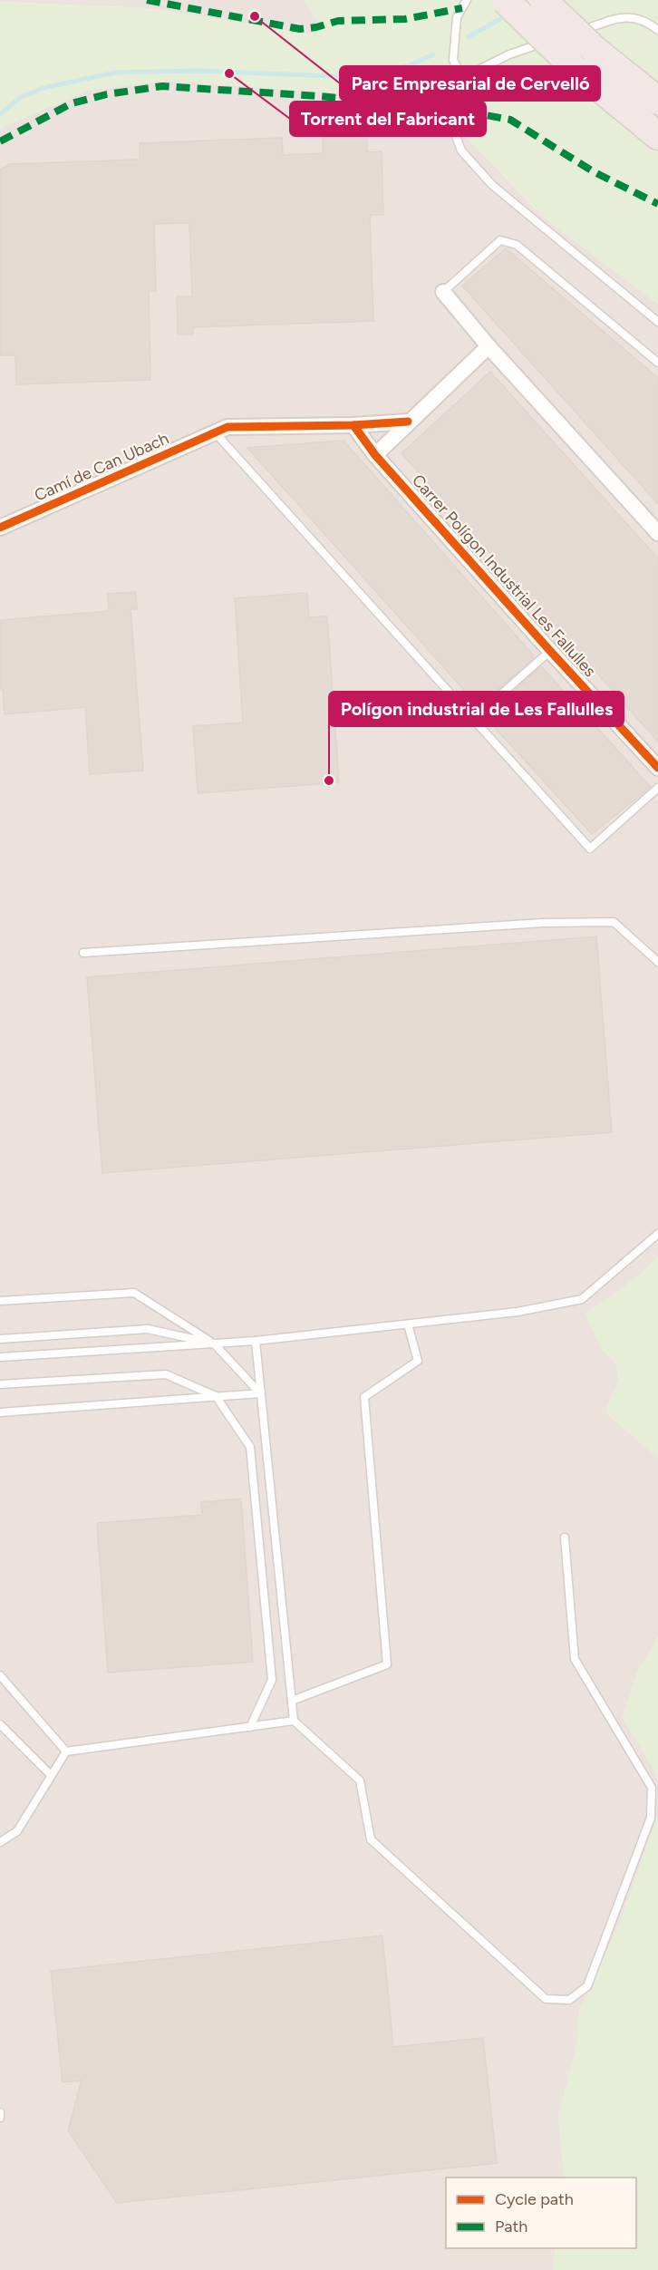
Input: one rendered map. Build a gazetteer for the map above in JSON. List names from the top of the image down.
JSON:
{
  "streets": {
    "street": ["Camí de Can Ubach", "Carrer Polígon Industrial Les Fallulles"]
  },
  "places": ["Parc Empresarial de Cervelló", "Torrent del Fabricant", "Polígon industrial de Les Fallulles"],
  "legend": ["Cycle path", "Path"]
}
